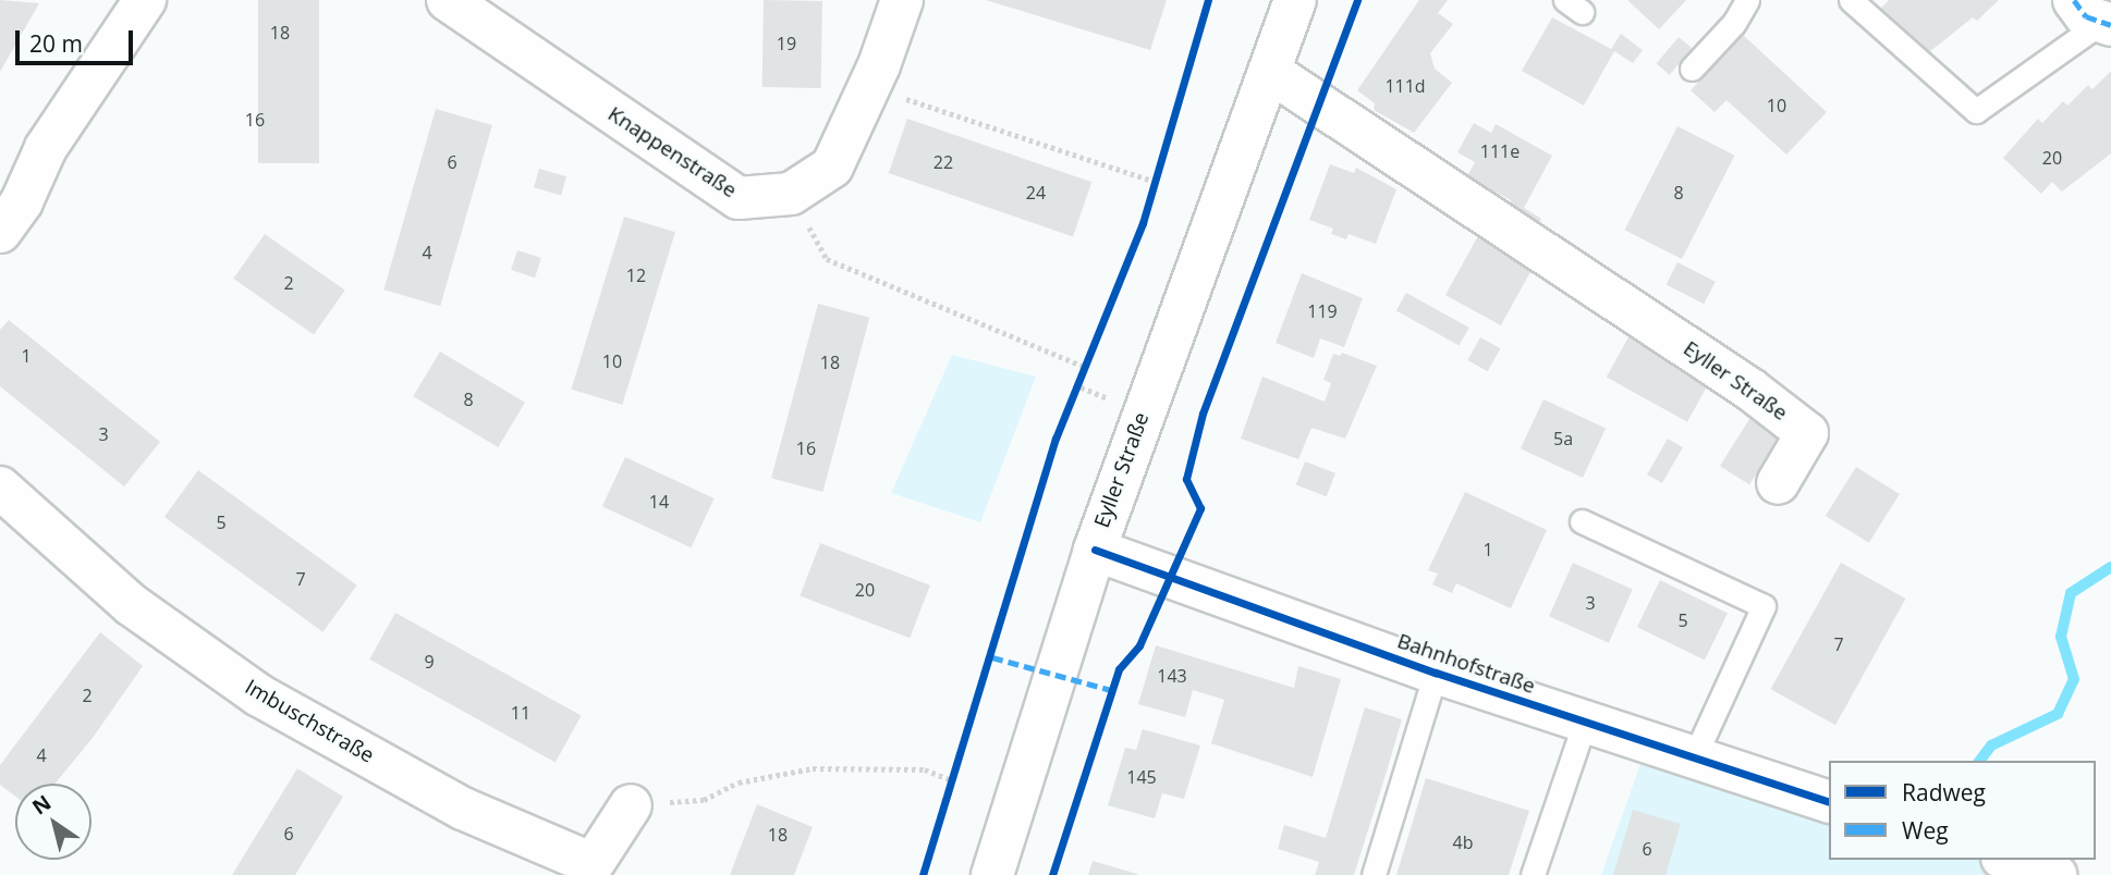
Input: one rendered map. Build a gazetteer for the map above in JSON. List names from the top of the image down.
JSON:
{
  "streets": {
    "street": [
      "Knappenstraße",
      "Eyller Straße",
      "Bahnhofstraße",
      "Imbuschstraße"
    ]
  },
  "crossings": [
    ["Eyller Straße", "Bahnhofstraße"]
  ],
  "house_numbers": [
    "18",
    "19",
    "111d",
    "10",
    "16",
    "111e",
    "20",
    "6",
    "22",
    "24",
    "8",
    "4",
    "12",
    "2",
    "119",
    "1",
    "10",
    "18",
    "8",
    "3",
    "5a",
    "16",
    "14",
    "5",
    "1",
    "7",
    "20",
    "3",
    "5",
    "7",
    "9",
    "143",
    "2",
    "11",
    "4",
    "145",
    "6",
    "18",
    "4b",
    "6"
  ],
  "legend": ["Radweg", "Weg"],
  "scale_bar": "20 m",
  "north": "top left"
}
